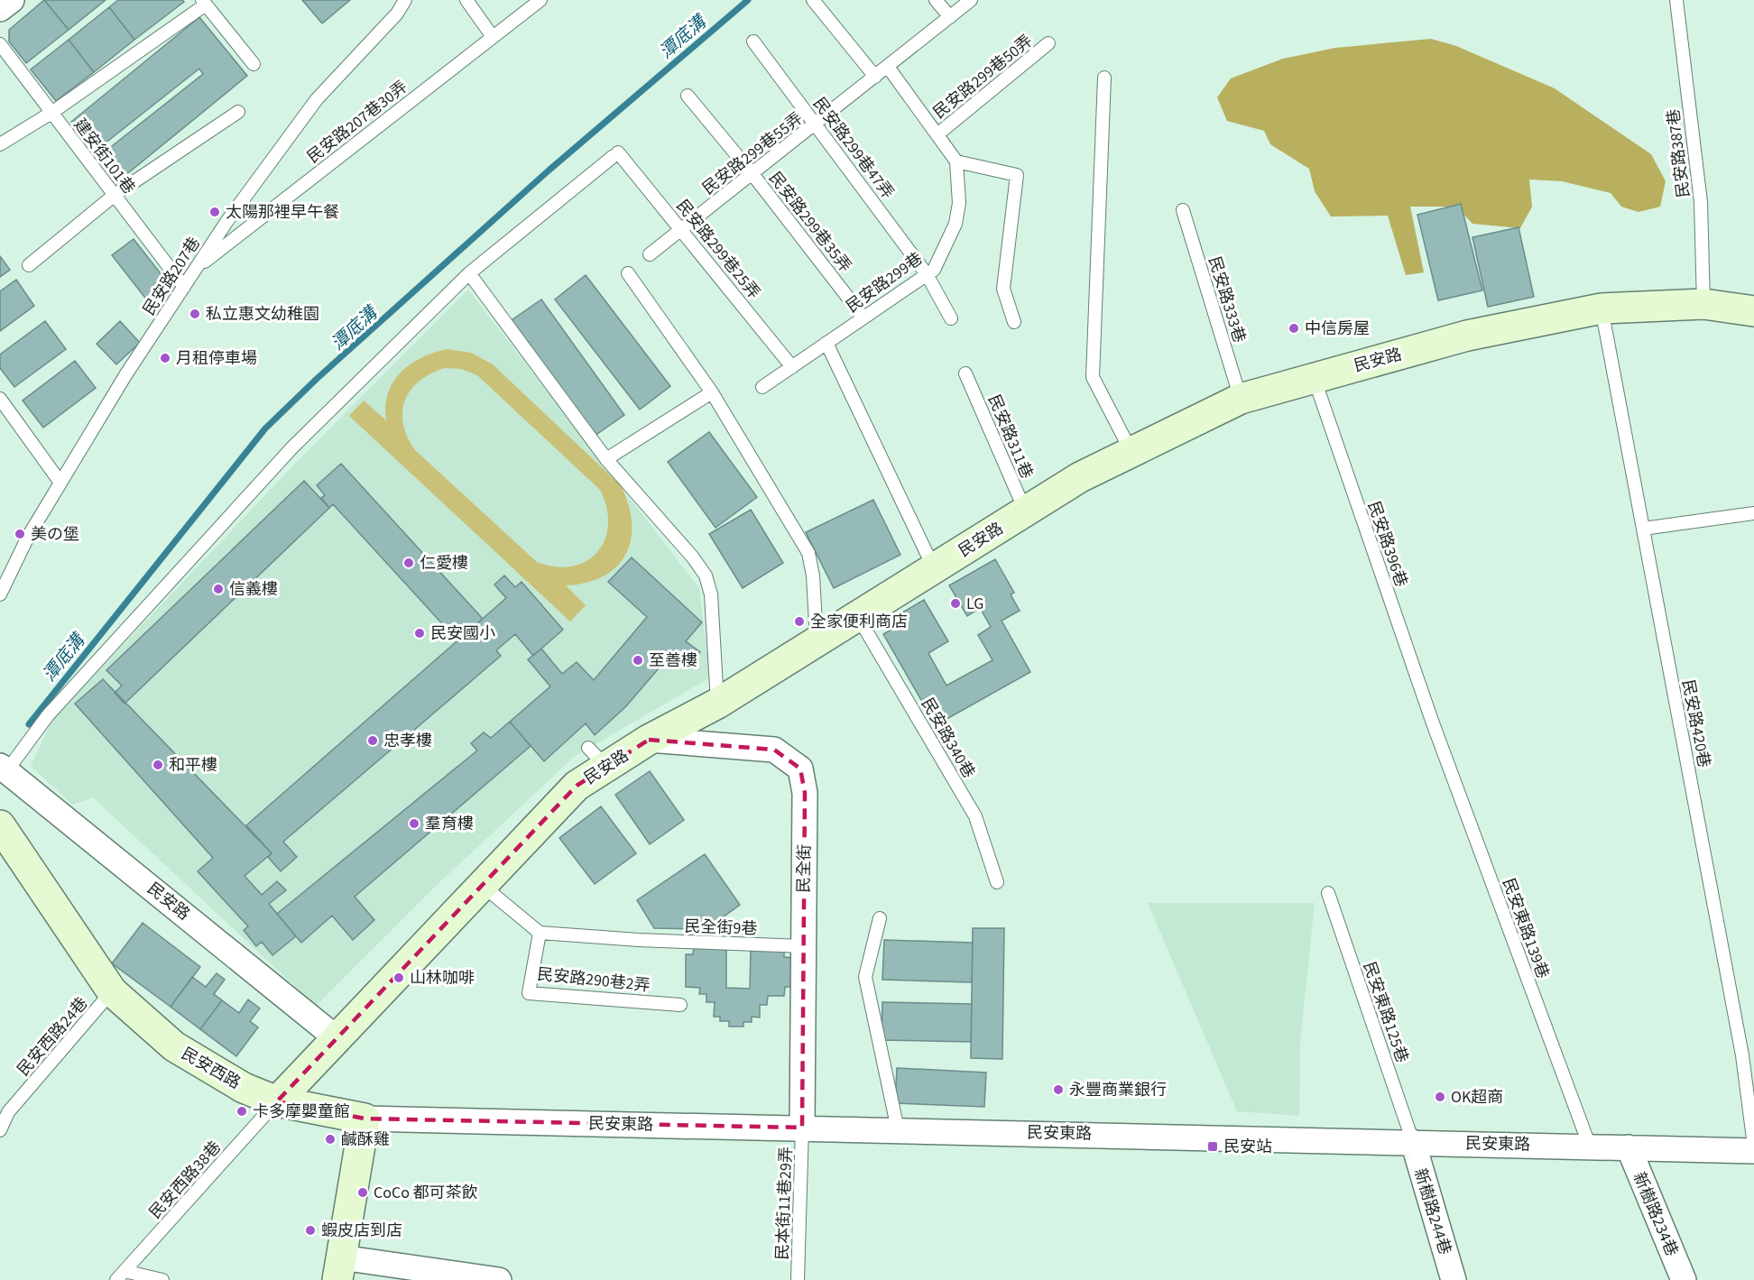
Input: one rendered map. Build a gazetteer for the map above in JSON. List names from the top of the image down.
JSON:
{
  "streets": {
    "street": [
      "民安路",
      "民全街",
      "民安西路",
      "民安東路",
      "新樹路244巷",
      "新樹路234巷"
    ],
    "lane": [
      "民安路299巷50弄",
      "民安路207巷30弄",
      "民安路299巷47弄",
      "民安路299巷55弄",
      "民安路387巷",
      "建安街101巷",
      "民安路299巷35弄",
      "民安路299巷25弄",
      "民安路207巷",
      "民安路299巷",
      "民安路333巷",
      "民安路311巷",
      "民安路396巷",
      "民安路420巷",
      "民安路340巷",
      "民全街9巷",
      "民安東路139巷",
      "民安路290巷2弄",
      "民安東路125巷",
      "民安西路24巷",
      "民安西路38巷",
      "民本街11巷29弄"
    ]
  },
  "crossings": [
    ["民安路207巷30弄", "民安路207巷"],
    ["民安路299巷47弄", "民安路299巷55弄"],
    ["民安路299巷47弄", "民安路299巷"],
    ["民安路299巷55弄", "民安路299巷35弄"],
    ["民安路299巷55弄", "民安路299巷25弄"],
    ["民安路387巷", "民安路"],
    ["建安街101巷", "民安路207巷"],
    ["民安路299巷35弄", "民安路299巷"],
    ["民安路299巷25弄", "民安路299巷"],
    ["民安路333巷", "民安路"],
    ["民安路", "民安路311巷"],
    ["民安路", "民安路396巷"],
    ["民安路", "民安路420巷"],
    ["民安路", "民安路340巷"],
    ["民安路", "民全街"],
    ["民安路", "民安西路"],
    ["民安路", "民安西路38巷"],
    ["民安路396巷", "民安東路139巷"],
    ["民全街", "民全街9巷"],
    ["民全街", "民安東路"],
    ["民全街", "民本街11巷29弄"],
    ["民全街9巷", "民安路290巷2弄"],
    ["民安東路139巷", "民安東路"],
    ["民安東路125巷", "民安東路"],
    ["民安東路125巷", "新樹路244巷"],
    ["民安西路24巷", "民安西路"],
    ["民安西路", "民安東路"],
    ["民安西路", "民安西路38巷"],
    ["民安東路", "民本街11巷29弄"],
    ["民安東路", "新樹路244巷"],
    ["民安東路", "新樹路234巷"]
  ],
  "water": ["潭底溝"],
  "places": {
    "other": [
      "太陽那裡早午餐",
      "私立惠文幼稚園",
      "中信房屋",
      "月租停車場",
      "美の堡",
      "仁愛樓",
      "信義樓",
      "LG",
      "全家便利商店",
      "民安國小",
      "至善樓",
      "忠孝樓",
      "和平樓",
      "羣育樓",
      "山林咖啡",
      "永豐商業銀行",
      "OK超商",
      "卡多摩嬰童館",
      "鹹酥雞",
      "CoCo 都可茶飲",
      "蝦皮店到店"
    ],
    "transit": ["民安站"]
  }
}
